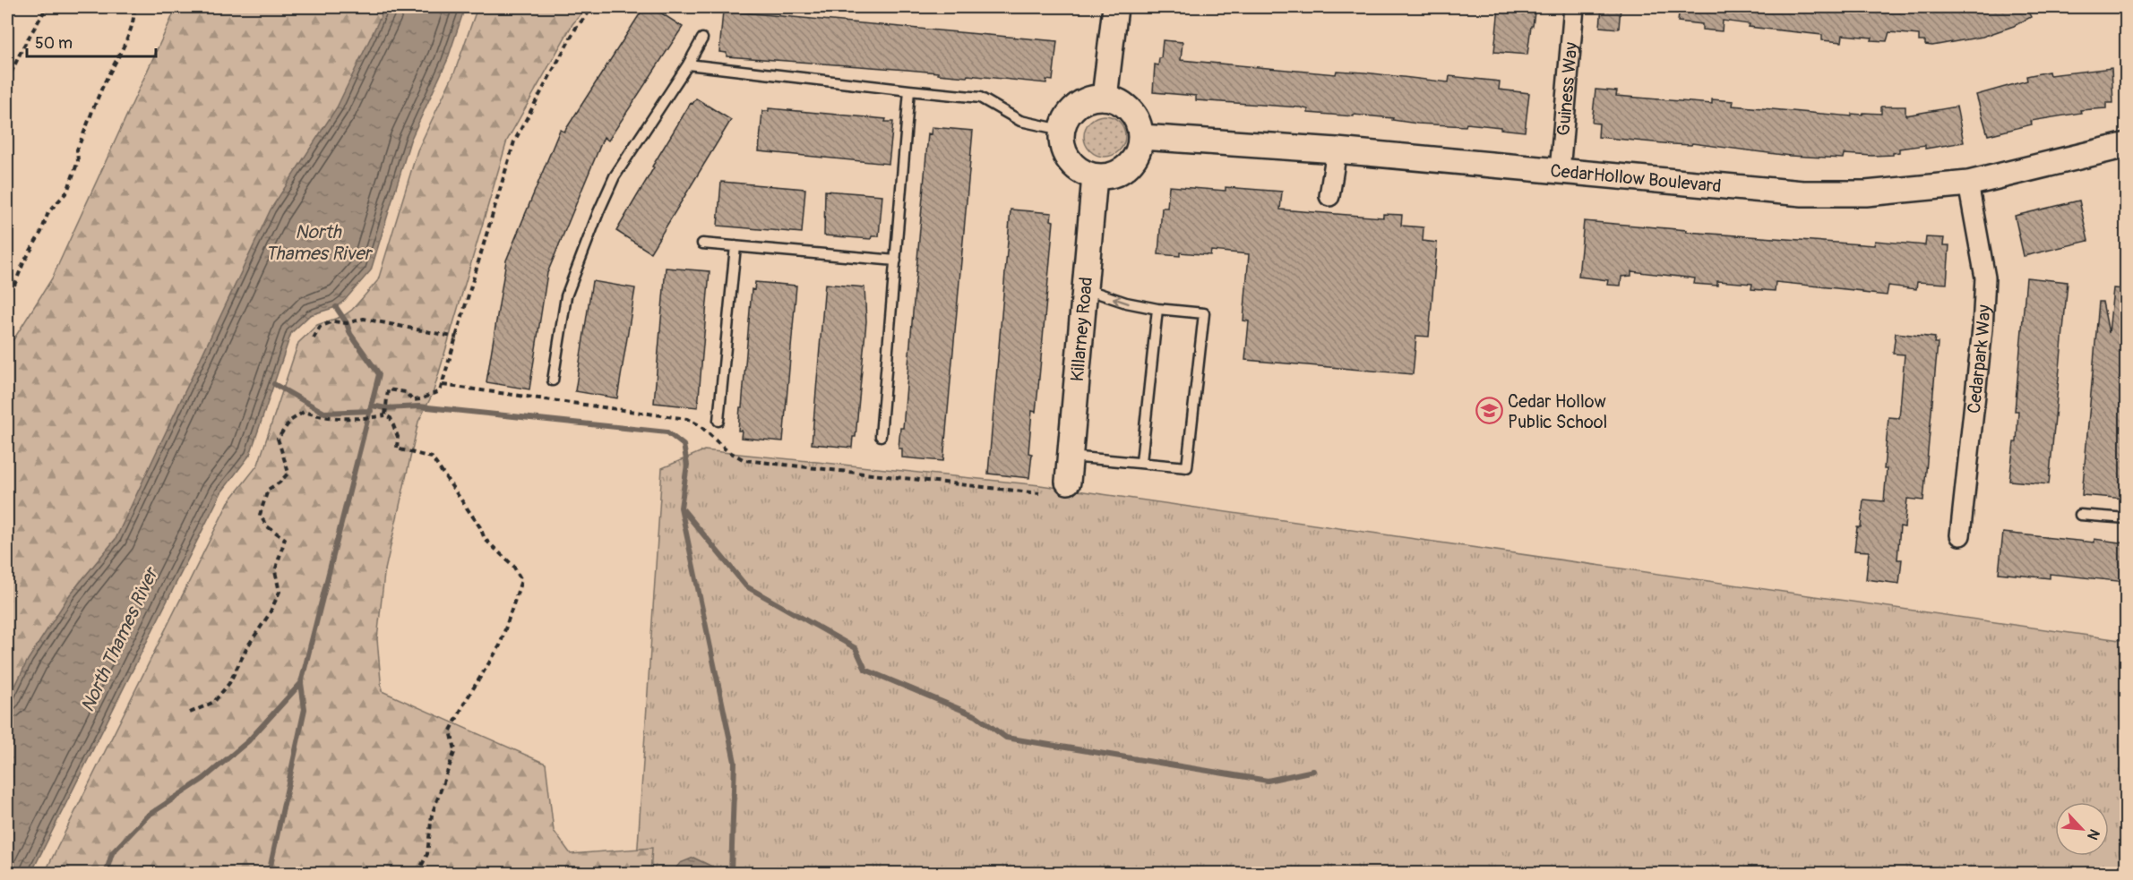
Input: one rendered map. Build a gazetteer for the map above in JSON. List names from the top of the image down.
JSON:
{
  "streets": {
    "street": [
      "Guiness Way",
      "CedarHollow Boulevard",
      "Killarney Road",
      "Cedarpark Way"
    ]
  },
  "crossings": [
    ["Guiness Way", "CedarHollow Boulevard"],
    ["CedarHollow Boulevard", "Killarney Road"],
    ["CedarHollow Boulevard", "Cedarpark Way"]
  ],
  "water": ["North Thames River"],
  "places": {
    "school or university": ["Cedar Hollow Public School"]
  },
  "scale_bar": "50 m",
  "north": "bottom right"
}
